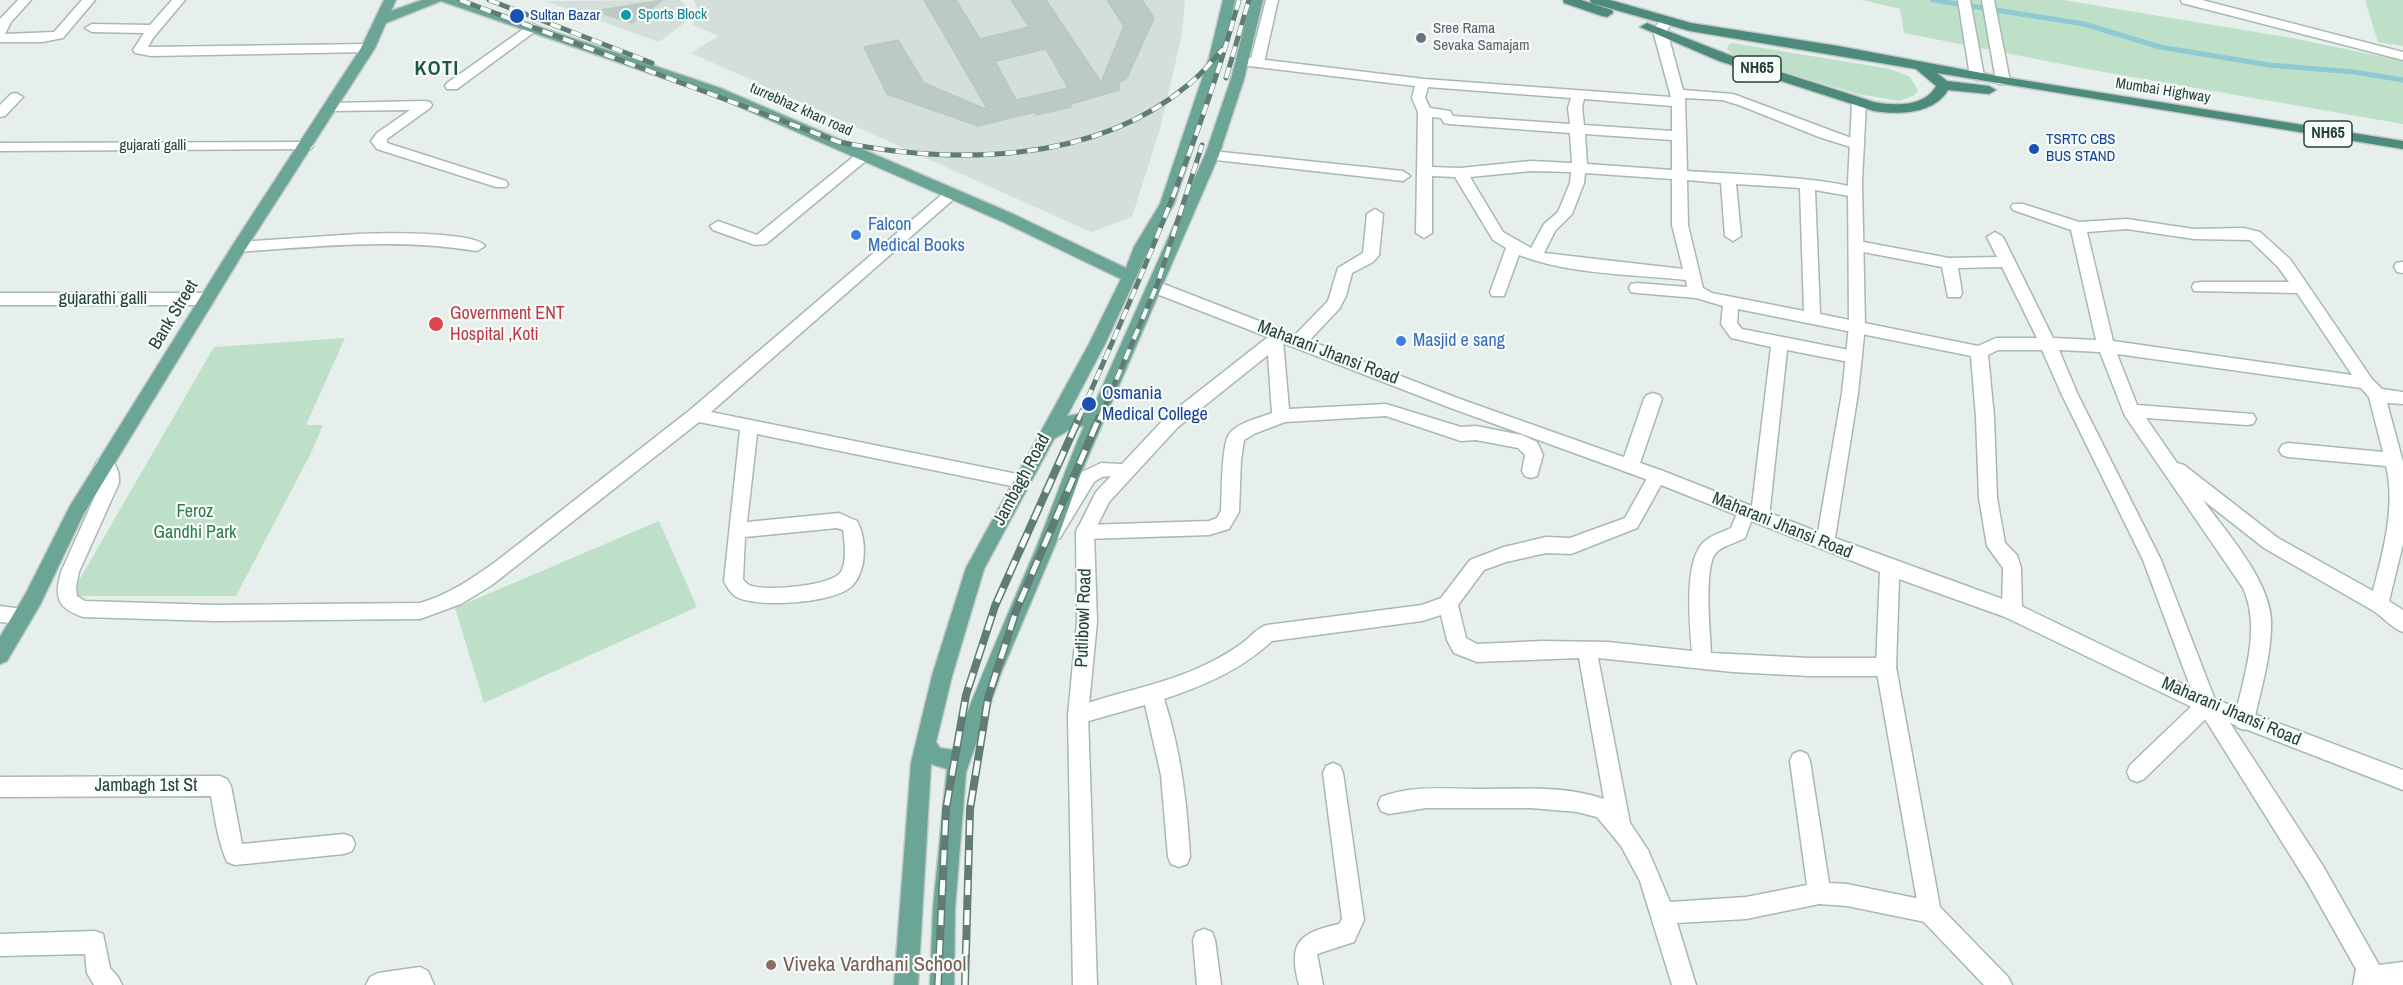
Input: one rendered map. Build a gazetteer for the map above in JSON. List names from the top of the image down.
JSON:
{
  "streets": {
    "highway": ["NH65", "Mumbai Highway"],
    "main road": ["turrebhaz khan road", "Bank Street", "Jambagh Road"],
    "street": [
      "gujarati galli",
      "gujarathi galli",
      "Maharani Jhansi Road",
      "Putlibowl Road",
      "Jambagh 1st St"
    ]
  },
  "crossings": [
    ["turrebhaz khan road", "Jambagh Road"],
    ["gujarati galli", "Bank Street"],
    ["gujarathi galli", "Bank Street"],
    ["Maharani Jhansi Road", "Putlibowl Road"]
  ],
  "districts": ["KOTI"],
  "parks": ["Feroz Gandhi Park"],
  "places": [
    "Sports Block",
    "Sultan Bazar",
    "Sree Rama Sevaka Samajam",
    "TSRTC CBS BUS STAND",
    "Falcon Medical Books",
    "Government ENT Hospital ,Koti",
    "Masjid e sang",
    "Osmania Medical College",
    "Viveka Vardhani School"
  ]
}
